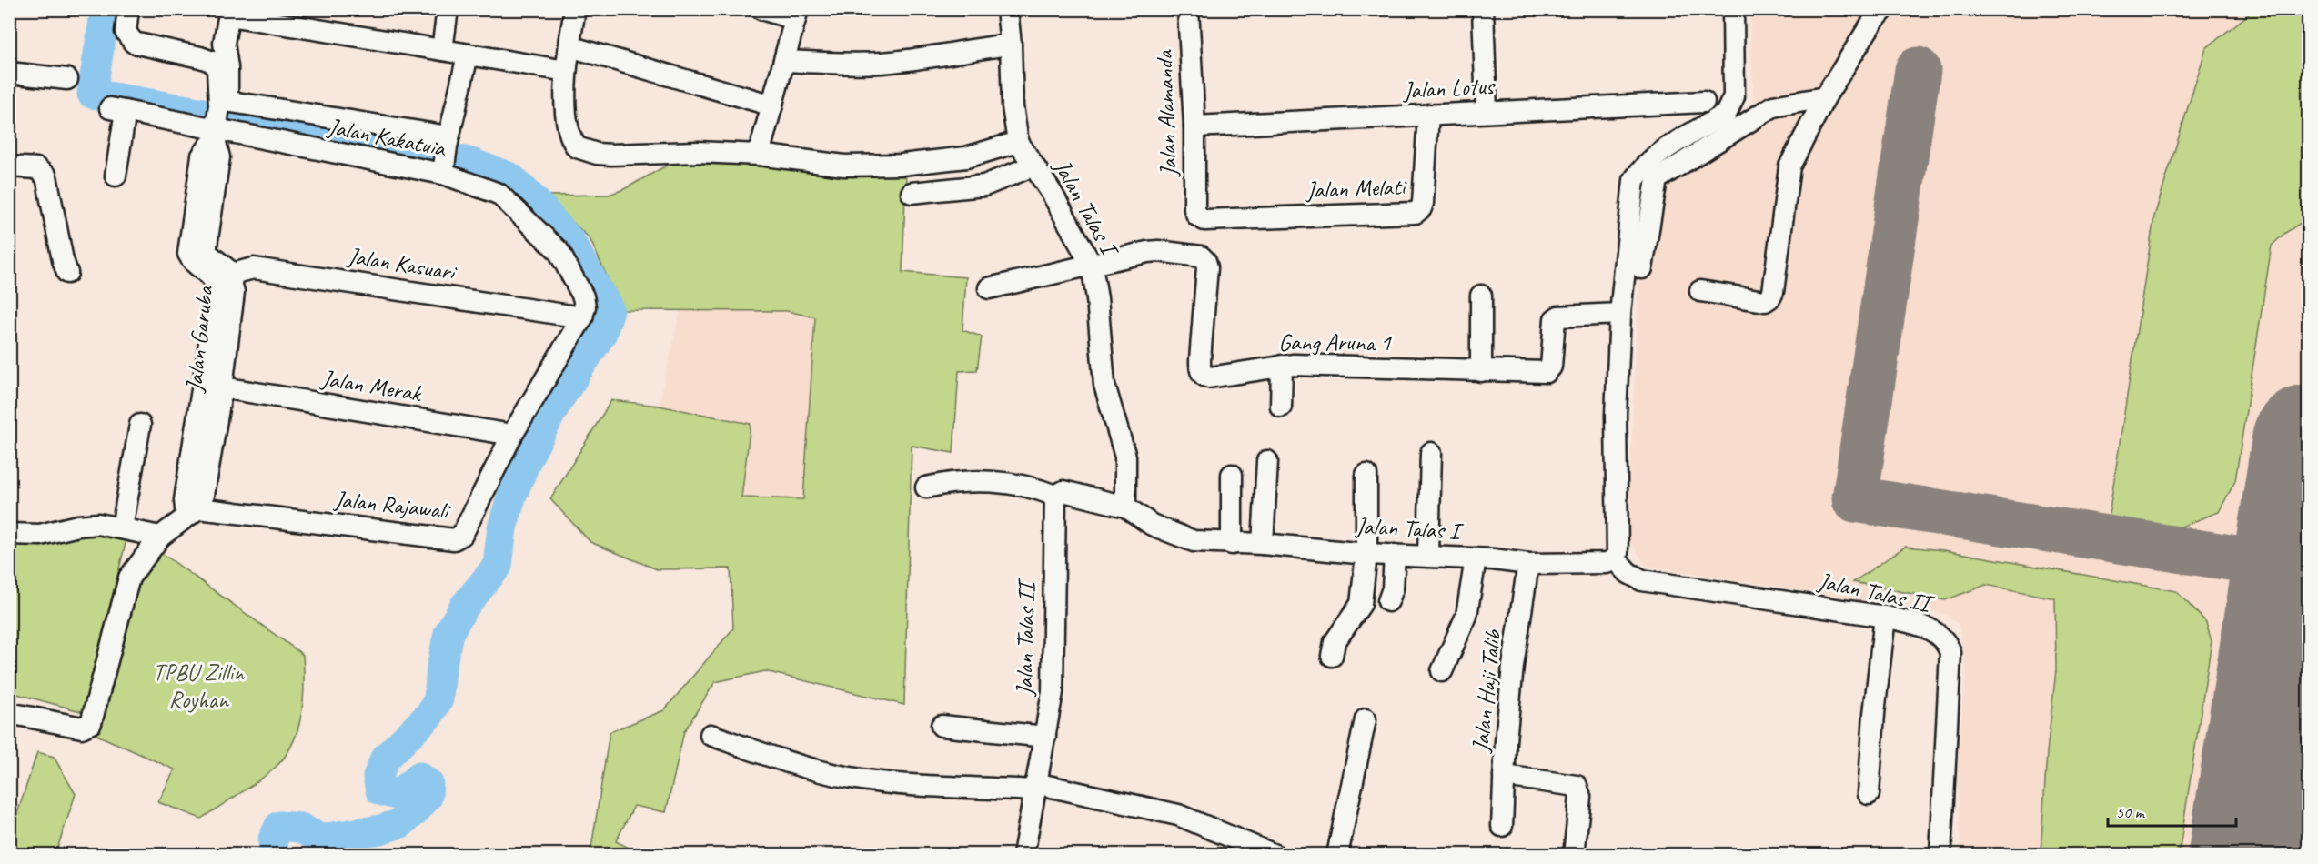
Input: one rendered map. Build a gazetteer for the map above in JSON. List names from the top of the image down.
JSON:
{
  "streets": {
    "street": [
      "Jalan Lotus",
      "Jalan Alamanda",
      "Jalan Kakatuia",
      "Jalan Melati",
      "Jalan Talas I",
      "Jalan Kasuari",
      "Jalan Garuba",
      "Gang Aruna 1",
      "Jalan Merak",
      "Jalan Rajawali",
      "Jalan Talas II",
      "Jalan Haji Talib"
    ]
  },
  "crossings": [
    ["Jalan Lotus", "Jalan Alamanda"],
    ["Jalan Lotus", "Jalan Melati"],
    ["Jalan Alamanda", "Jalan Melati"],
    ["Jalan Kakatuia", "Jalan Kasuari"],
    ["Jalan Kakatuia", "Jalan Garuba"],
    ["Jalan Kakatuia", "Jalan Rajawali"],
    ["Jalan Talas I", "Gang Aruna 1"],
    ["Jalan Talas I", "Jalan Talas II"],
    ["Jalan Talas I", "Jalan Haji Talib"],
    ["Jalan Kasuari", "Jalan Garuba"],
    ["Jalan Kasuari", "Jalan Rajawali"],
    ["Jalan Garuba", "Jalan Merak"],
    ["Jalan Garuba", "Jalan Rajawali"],
    ["Jalan Merak", "Jalan Rajawali"]
  ],
  "parks": ["TPBU Zillin Royhan"],
  "scale_bar": "50 m"
}
